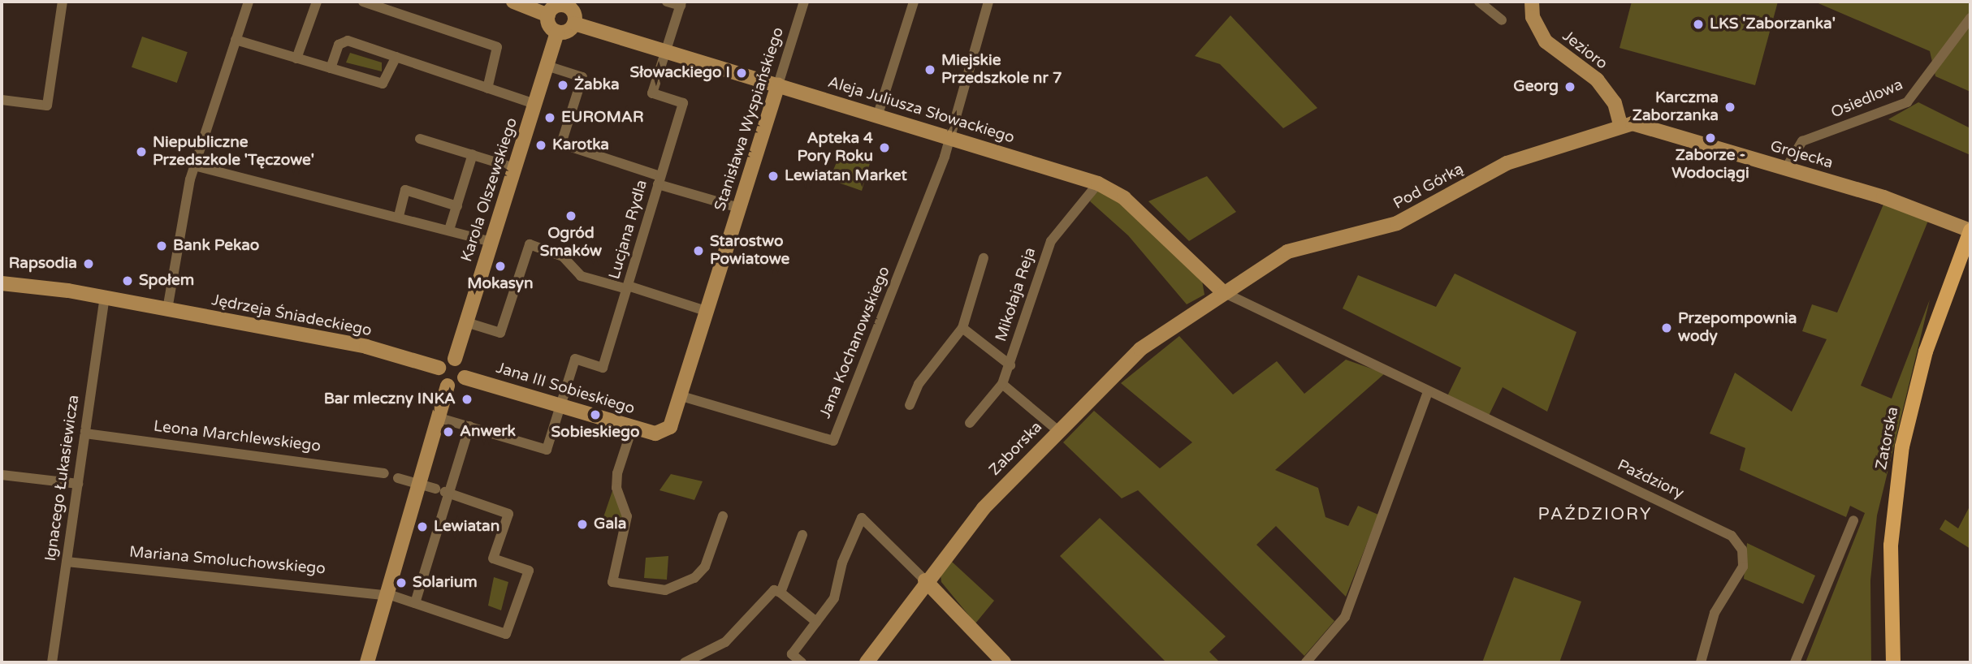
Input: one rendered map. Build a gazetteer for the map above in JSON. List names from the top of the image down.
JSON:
{
  "streets": {
    "main road": ["Zatorska"],
    "street": [
      "Jezioro",
      "Osiedlowa",
      "Aleja Juliusza Słowackiego",
      "Stanisława Wyspiańskiego",
      "Grojecka",
      "Pod Górką",
      "Karola Olszewskiego",
      "Lucjana Rydla",
      "Mikołaja Reja",
      "Jędrzeja Śniadeckiego",
      "Jana Kochanowskiego",
      "Jana III Sobieskiego",
      "Leona Marchlewskiego",
      "Zaborska",
      "Ignacego Łukasiewicza",
      "Paździory",
      "Mariana Smoluchowskiego"
    ]
  },
  "crossings": [
    ["Jezioro", "Grojecka"],
    ["Jezioro", "Pod Górką"],
    ["Osiedlowa", "Grojecka"],
    ["Aleja Juliusza Słowackiego", "Stanisława Wyspiańskiego"],
    ["Aleja Juliusza Słowackiego", "Pod Górką"],
    ["Aleja Juliusza Słowackiego", "Lucjana Rydla"],
    ["Aleja Juliusza Słowackiego", "Mikołaja Reja"],
    ["Aleja Juliusza Słowackiego", "Jana Kochanowskiego"],
    ["Aleja Juliusza Słowackiego", "Zaborska"],
    ["Aleja Juliusza Słowackiego", "Paździory"],
    ["Stanisława Wyspiańskiego", "Jana Kochanowskiego"],
    ["Stanisława Wyspiańskiego", "Jana III Sobieskiego"],
    ["Grojecka", "Pod Górką"],
    ["Grojecka", "Zatorska"],
    ["Pod Górką", "Zaborska"],
    ["Pod Górką", "Paździory"],
    ["Karola Olszewskiego", "Jędrzeja Śniadeckiego"],
    ["Karola Olszewskiego", "Jana III Sobieskiego"],
    ["Lucjana Rydla", "Jana III Sobieskiego"],
    ["Jędrzeja Śniadeckiego", "Jana III Sobieskiego"],
    ["Jędrzeja Śniadeckiego", "Ignacego Łukasiewicza"],
    ["Leona Marchlewskiego", "Ignacego Łukasiewicza"],
    ["Zaborska", "Paździory"],
    ["Ignacego Łukasiewicza", "Mariana Smoluchowskiego"]
  ],
  "districts": ["PAŹDZIORY"],
  "places": [
    "LKS 'Zaborzanka'",
    "Miejskie Przedszkole nr 7",
    "Słowackiego I",
    "Żabka",
    "Georg",
    "Karczma Zaborzanka",
    "EUROMAR",
    "Zaborze - Wodociągi",
    "Karotka",
    "Apteka 4 Pory Roku",
    "Niepubliczne Przedszkole 'Tęczowe'",
    "Lewiatan Market",
    "Ogród Smaków",
    "Bank Pekao",
    "Starostwo Powiatowe",
    "Rapsodia",
    "Mokasyn",
    "Społem",
    "Przepompownia wody",
    "Bar mleczny INKA",
    "Sobieskiego",
    "Anwerk",
    "Gala",
    "Lewiatan",
    "Solarium"
  ]
}
